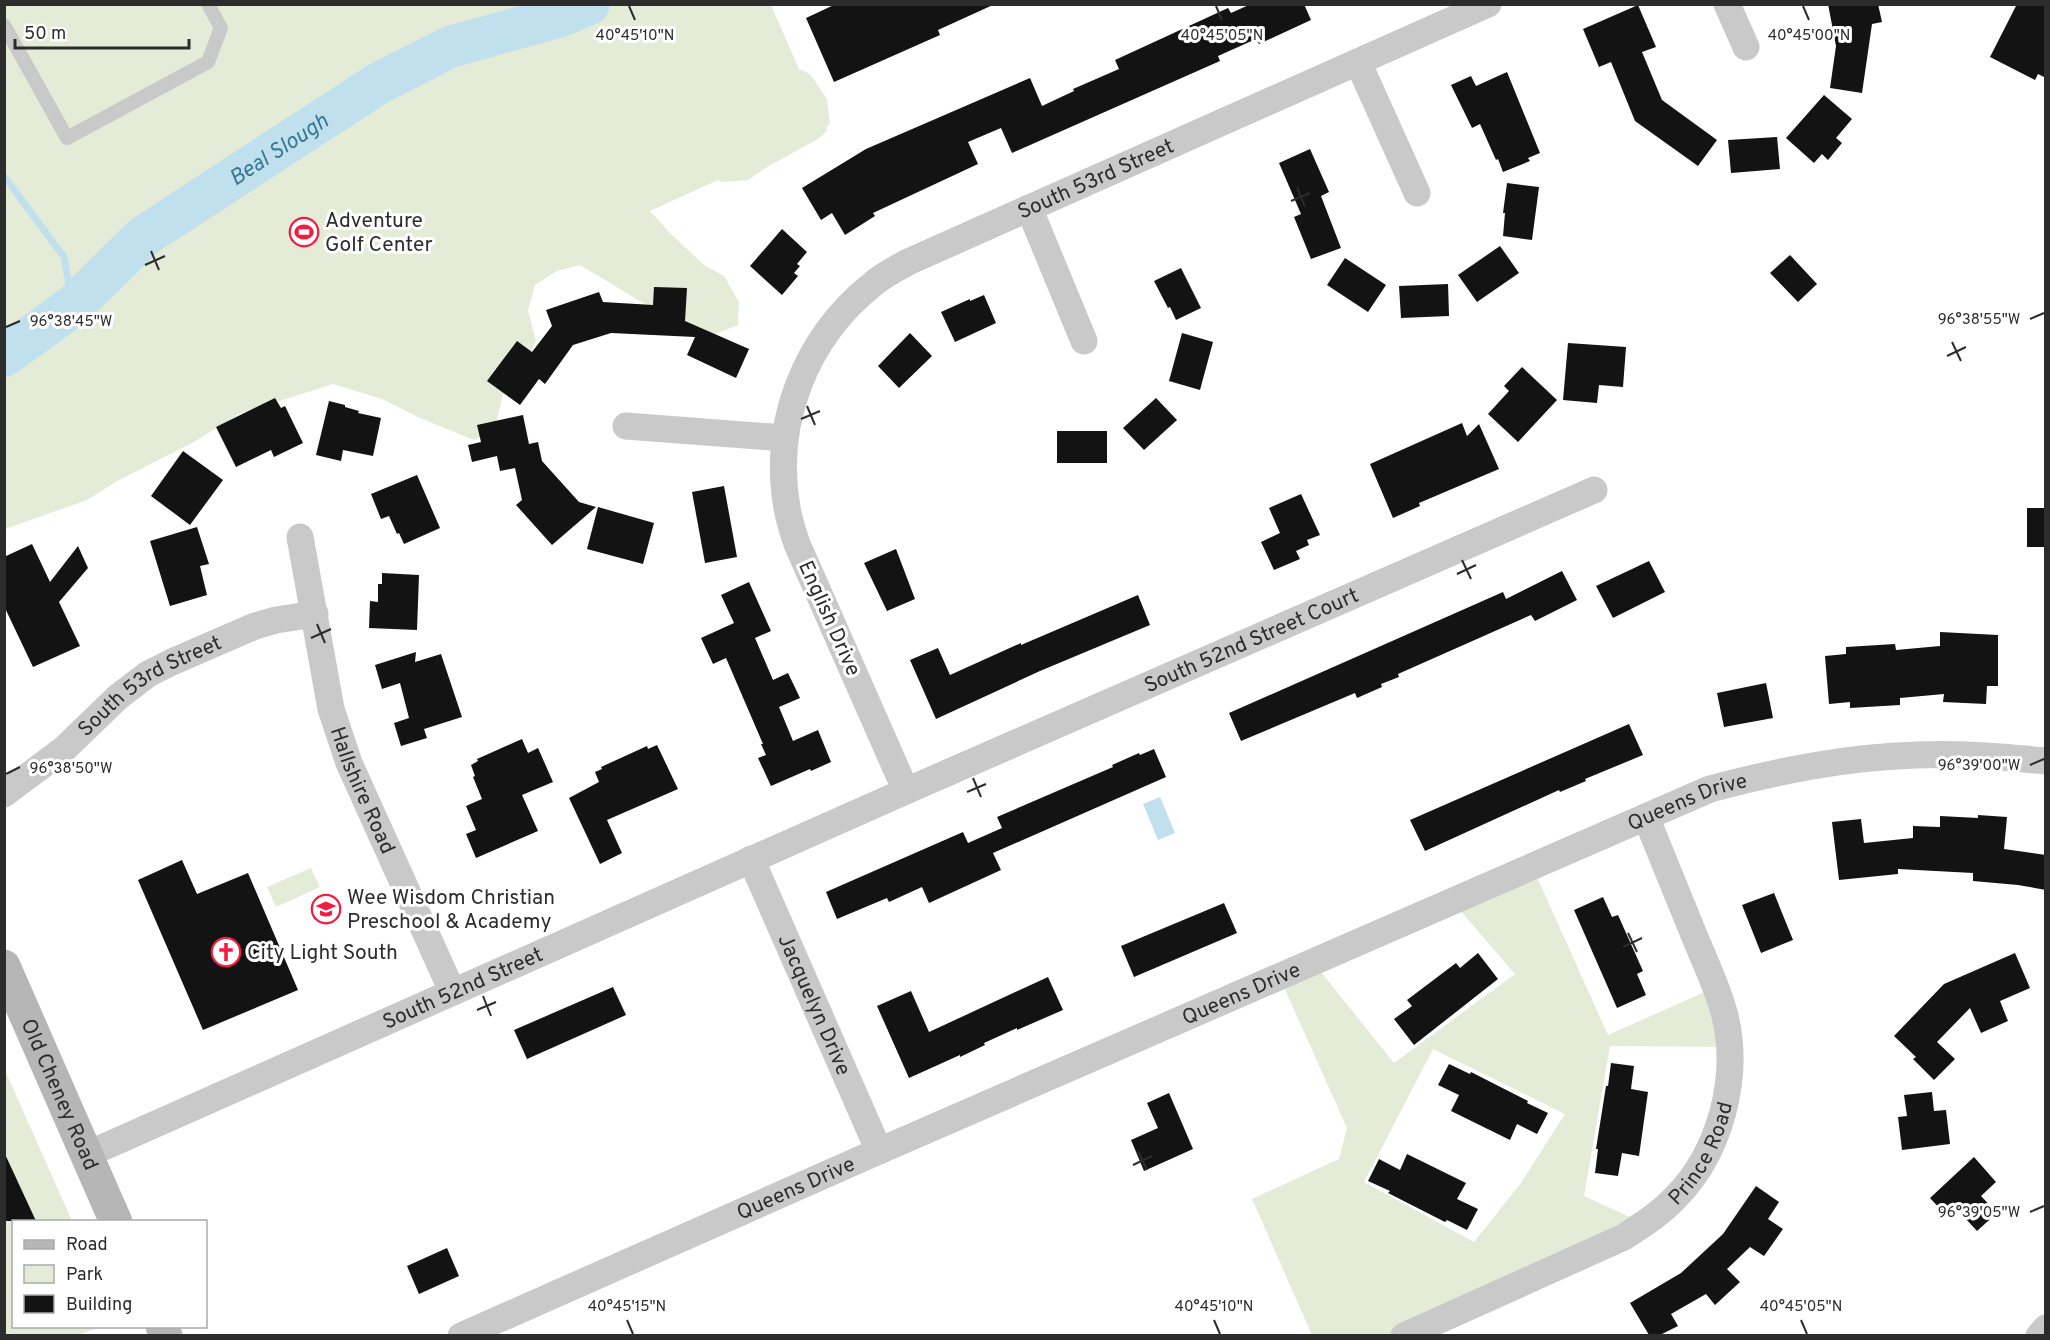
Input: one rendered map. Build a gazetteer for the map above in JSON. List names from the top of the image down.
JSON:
{
  "streets": {
    "main road": ["Old Cheney Road"],
    "street": [
      "South 53rd Street",
      "English Drive",
      "South 52nd Street Court",
      "Hallshire Road",
      "Queens Drive",
      "South 52nd Street",
      "Jacquelyn Drive",
      "Prince Road"
    ]
  },
  "crossings": [
    ["South 53rd Street", "English Drive"],
    ["South 53rd Street", "Hallshire Road"],
    ["English Drive", "South 52nd Street Court"],
    ["English Drive", "South 52nd Street"],
    ["South 52nd Street Court", "South 52nd Street"],
    ["Hallshire Road", "South 52nd Street"],
    ["Queens Drive", "Jacquelyn Drive"],
    ["Queens Drive", "Prince Road"],
    ["South 52nd Street", "Jacquelyn Drive"],
    ["South 52nd Street", "Old Cheney Road"]
  ],
  "water": ["Beal Slough"],
  "places": {
    "sports": ["Adventure Golf Center"],
    "school or university": ["Wee Wisdom Christian Preschool & Academy"],
    "church": ["City Light South"]
  },
  "legend": ["Road", "Park", "Building"],
  "scale_bar": "50 m",
  "coordinates": [
    "40°45'10\"N",
    "40°45'05\"N",
    "40°45'00\"N",
    "96°38'55\"W",
    "96°38'45\"W",
    "96°39'00\"W",
    "96°38'50\"W",
    "96°39'05\"W",
    "40°45'15\"N"
  ]
}
